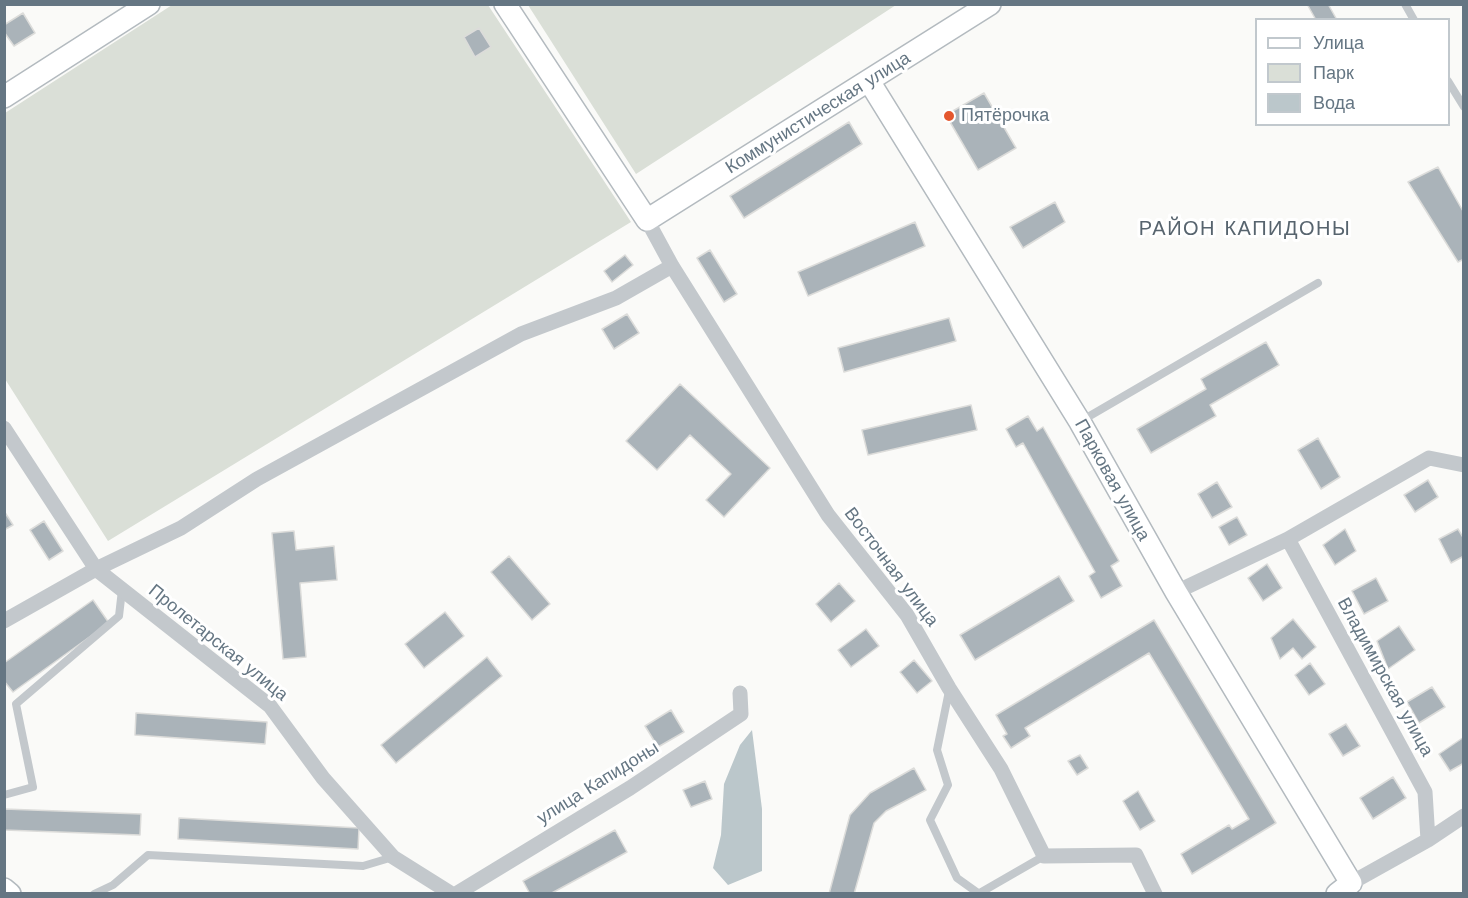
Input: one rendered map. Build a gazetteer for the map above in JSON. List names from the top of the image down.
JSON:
{
  "streets": {
    "street": [
      "Коммунистическая улица",
      "Парковая улица",
      "Восточная улица",
      "Пролетарская улица",
      "Владимирская улица",
      "улица Капидоны"
    ]
  },
  "crossings": [
    ["Коммунистическая улица", "Парковая улица"],
    ["Коммунистическая улица", "Восточная улица"],
    ["Пролетарская улица", "улица Капидоны"]
  ],
  "districts": ["РАЙОН КАПИДОНЫ"],
  "places": ["Пятёрочка"],
  "legend": ["Улица", "Парк", "Вода"]
}
